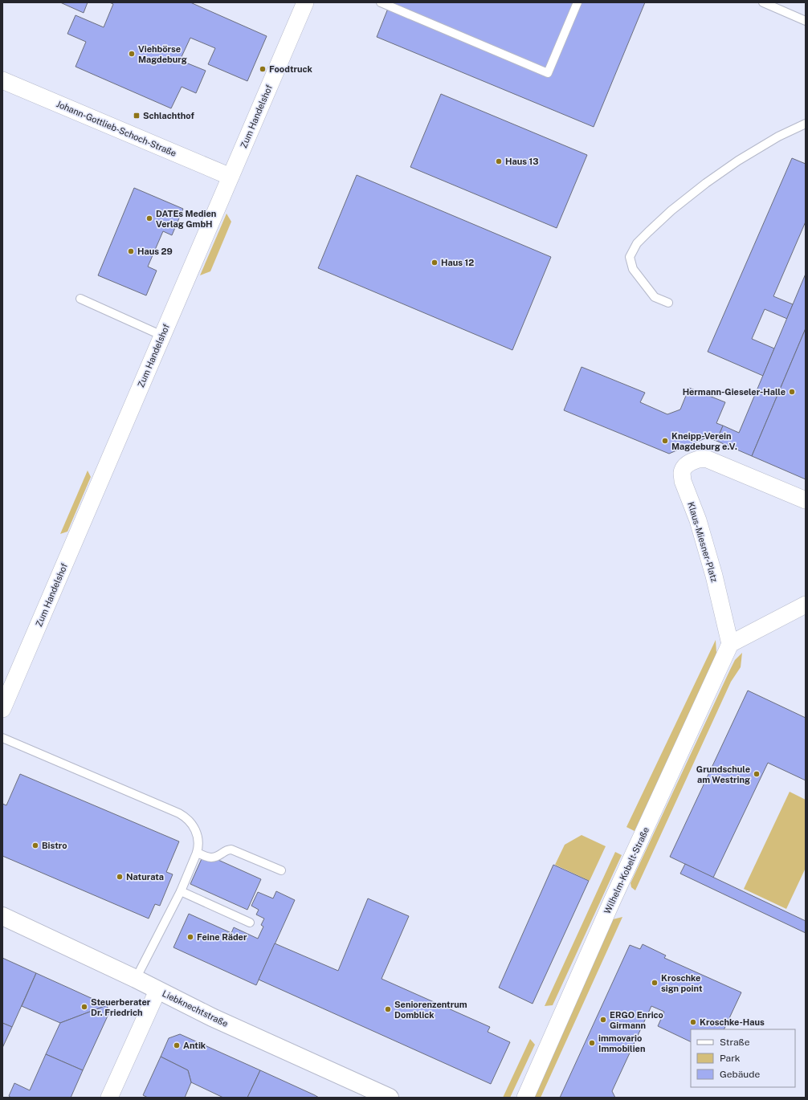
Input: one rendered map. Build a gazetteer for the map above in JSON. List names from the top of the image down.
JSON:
{
  "streets": {
    "main road": ["Liebknechtstraße"],
    "street": [
      "Zum Handelshof",
      "Johann-Gottlieb-Schoch-Straße",
      "Klaus-Miesner-Platz",
      "Wilhelm-Kobelt-Straße"
    ]
  },
  "crossings": [
    ["Zum Handelshof", "Johann-Gottlieb-Schoch-Straße"],
    ["Klaus-Miesner-Platz", "Wilhelm-Kobelt-Straße"]
  ],
  "places": {
    "other": [
      "Viehbörse Magdeburg",
      "Foodtruck",
      "Haus 13",
      "DATEs Medien Verlag GmbH",
      "Haus 29",
      "Haus 12",
      "Hermann-Gieseler-Halle",
      "Kneipp-Verein Magdeburg e.V.",
      "Grundschule am Westring",
      "Bistro",
      "Naturata",
      "Feine Räder",
      "Kroschke sign point",
      "Steuerberater Dr. Friedrich",
      "Seniorenzentrum Domblick",
      "ERGO Enrico Girmann",
      "Kroschke-Haus",
      "immovario Immobilien",
      "Antik"
    ],
    "transit": ["Schlachthof"]
  },
  "legend": ["Straße", "Park", "Gebäude"]
}
